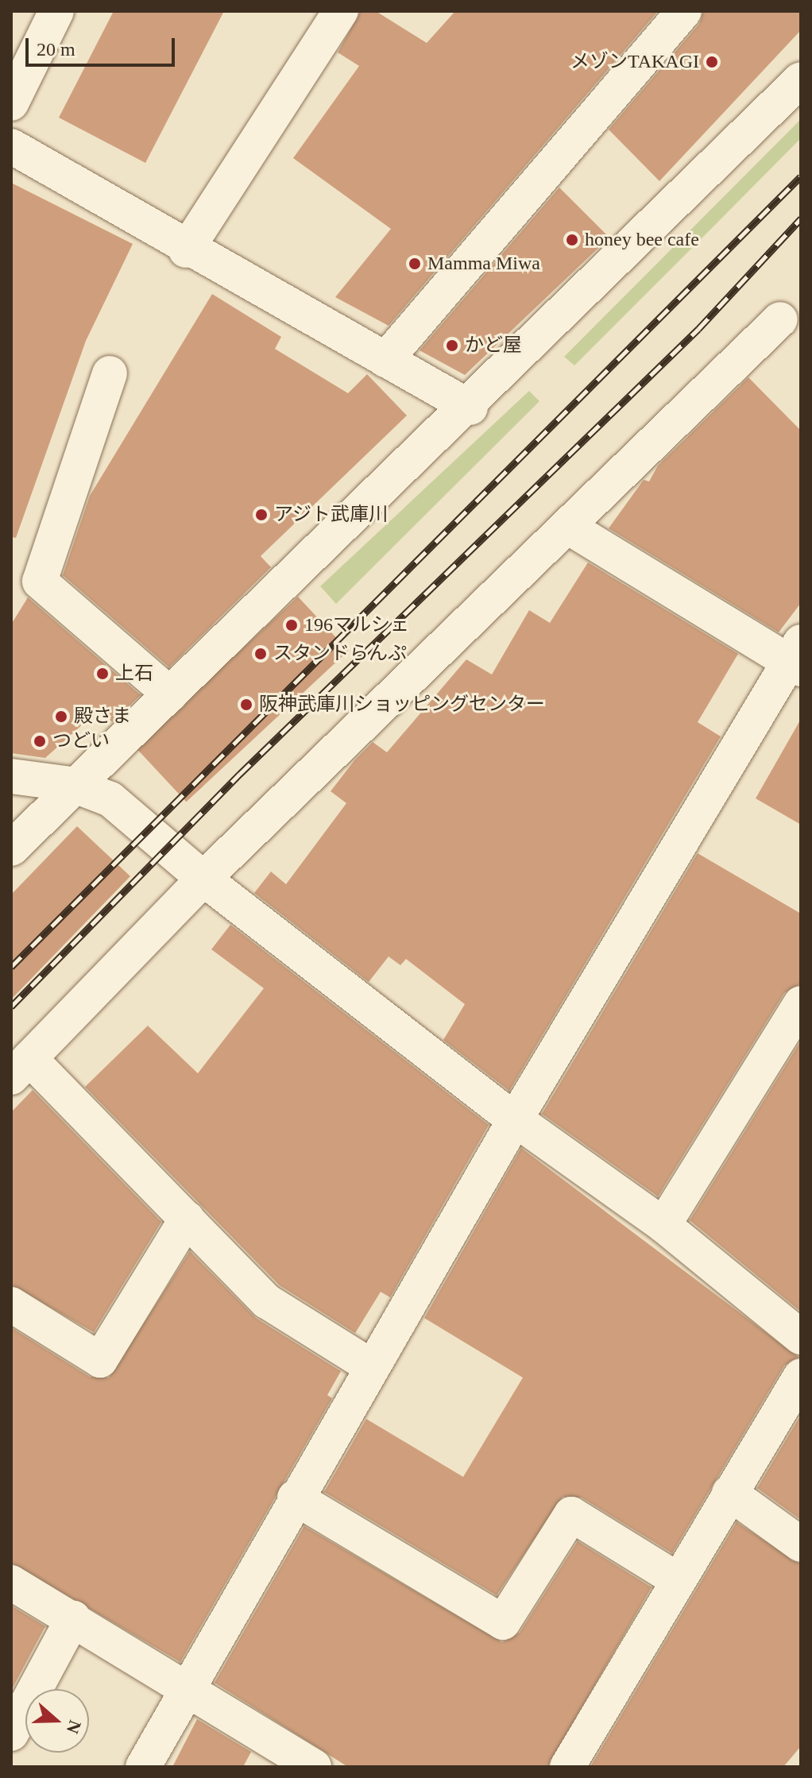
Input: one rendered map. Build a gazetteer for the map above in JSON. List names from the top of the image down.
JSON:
{
  "places": [
    "メゾンTAKAGI",
    "honey bee cafe",
    "Mamma Miwa",
    "かど屋",
    "アジト武庫川",
    "196マルシェ",
    "スタンドらんぷ",
    "上石",
    "阪神武庫川ショッピングセンター",
    "殿さま",
    "つどい"
  ],
  "scale_bar": "20 m",
  "north": "right"
}
